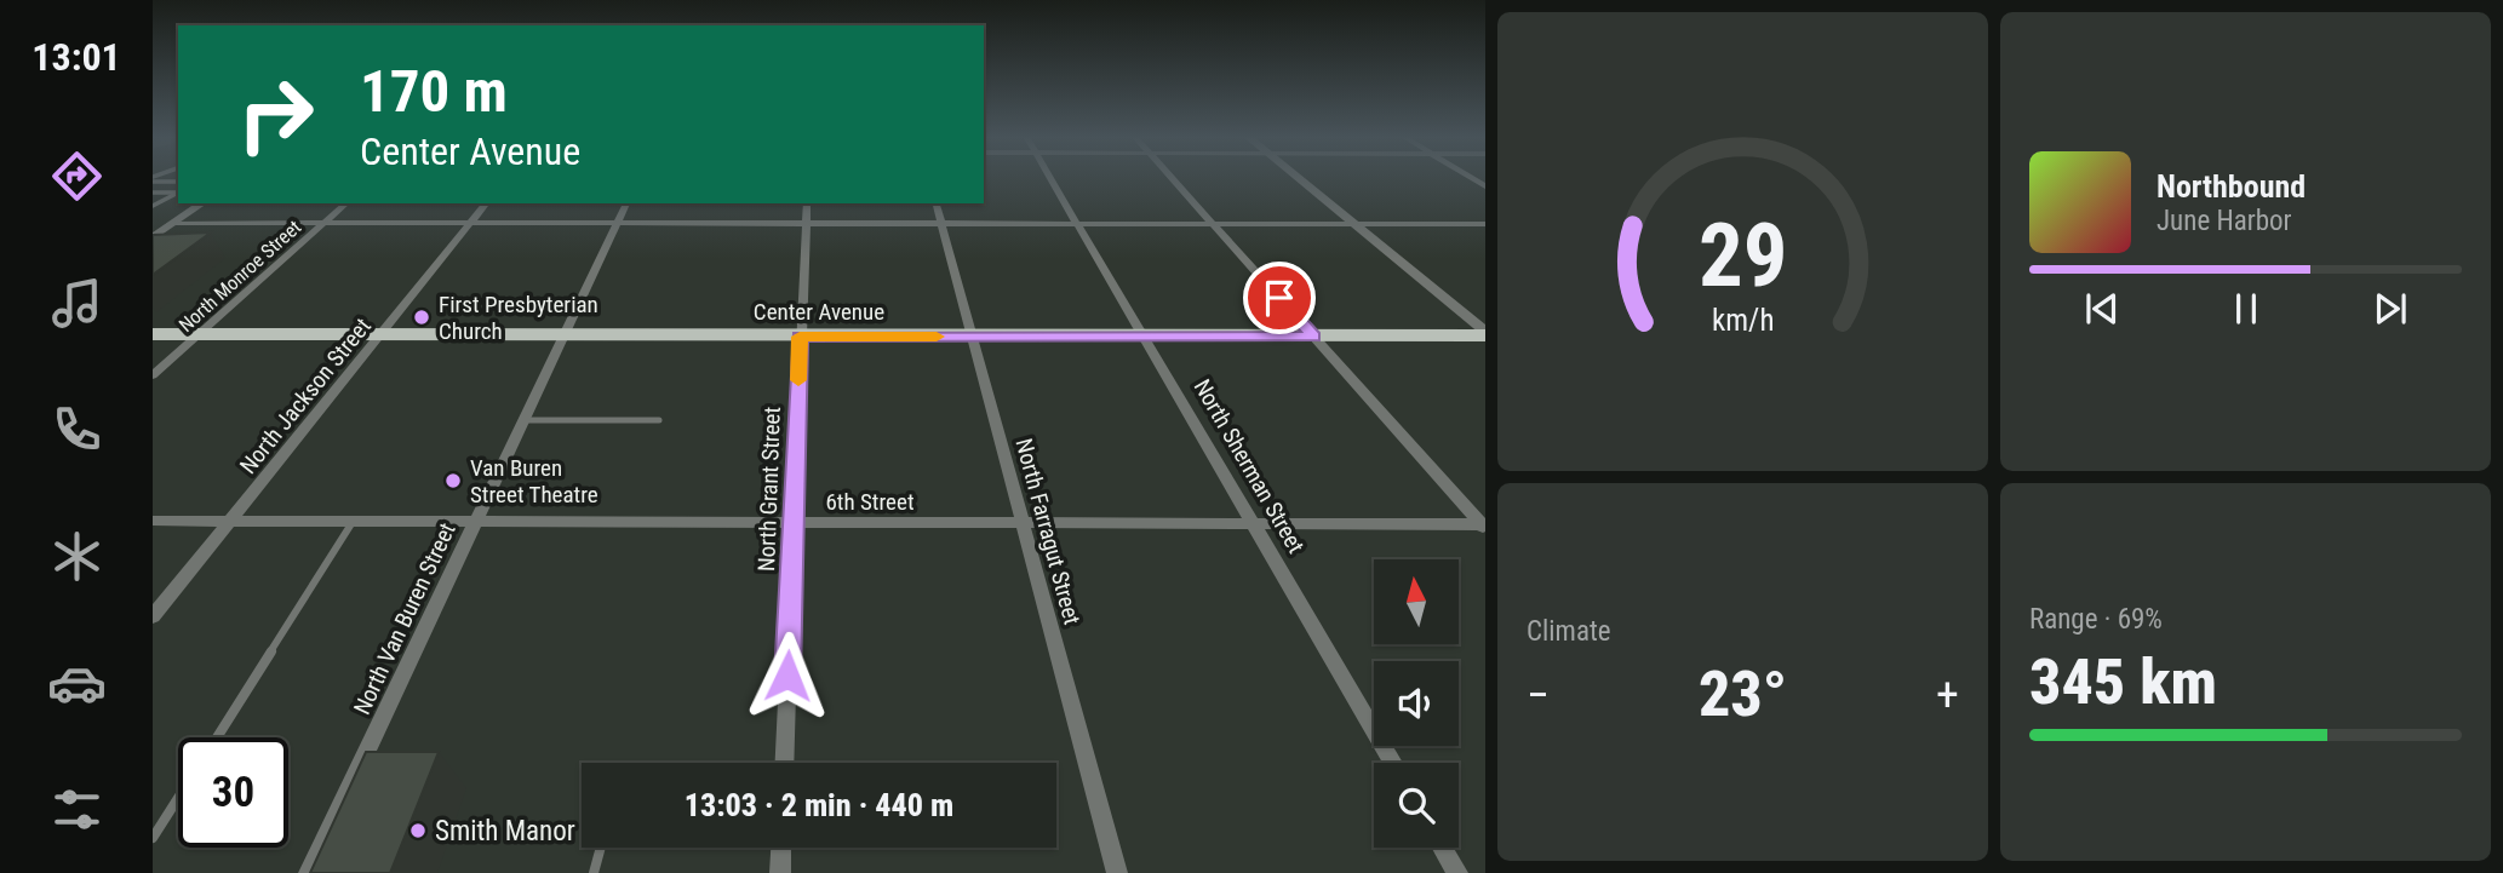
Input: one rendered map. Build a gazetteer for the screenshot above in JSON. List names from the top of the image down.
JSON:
{
  "streets": {
    "highway": ["Center Avenue"],
    "street": [
      "North Monroe Street",
      "North Jackson Street",
      "North Sherman Street",
      "North Grant Street",
      "6th Street",
      "North Farragut Street",
      "North Van Buren Street"
    ]
  },
  "crossings": [
    ["North Monroe Street", "Center Avenue"],
    ["Center Avenue", "North Jackson Street"],
    ["Center Avenue", "North Sherman Street"],
    ["Center Avenue", "North Grant Street"],
    ["Center Avenue", "North Farragut Street"],
    ["Center Avenue", "North Van Buren Street"],
    ["North Jackson Street", "6th Street"],
    ["North Sherman Street", "6th Street"],
    ["North Grant Street", "6th Street"],
    ["6th Street", "North Farragut Street"],
    ["6th Street", "North Van Buren Street"]
  ],
  "places": ["First Presbyterian Church", "Van Buren Street Theatre", "Smith Manor"],
  "north": "top",
  "page": {
    "tabs": "13:01",
    "turn": ["170 m", "Center Avenue"],
    "song": ["Northbound", "June Harbor"],
    "tile": [
      "Climate",
      ["Range · 69%", "345 km"]
    ],
    "heat": ["−", "23°", "+"],
    "limit": "30",
    "trip": "13:03 · 2 min · 440 m",
    "gauge": ["29", "km/h"]
  }
}
